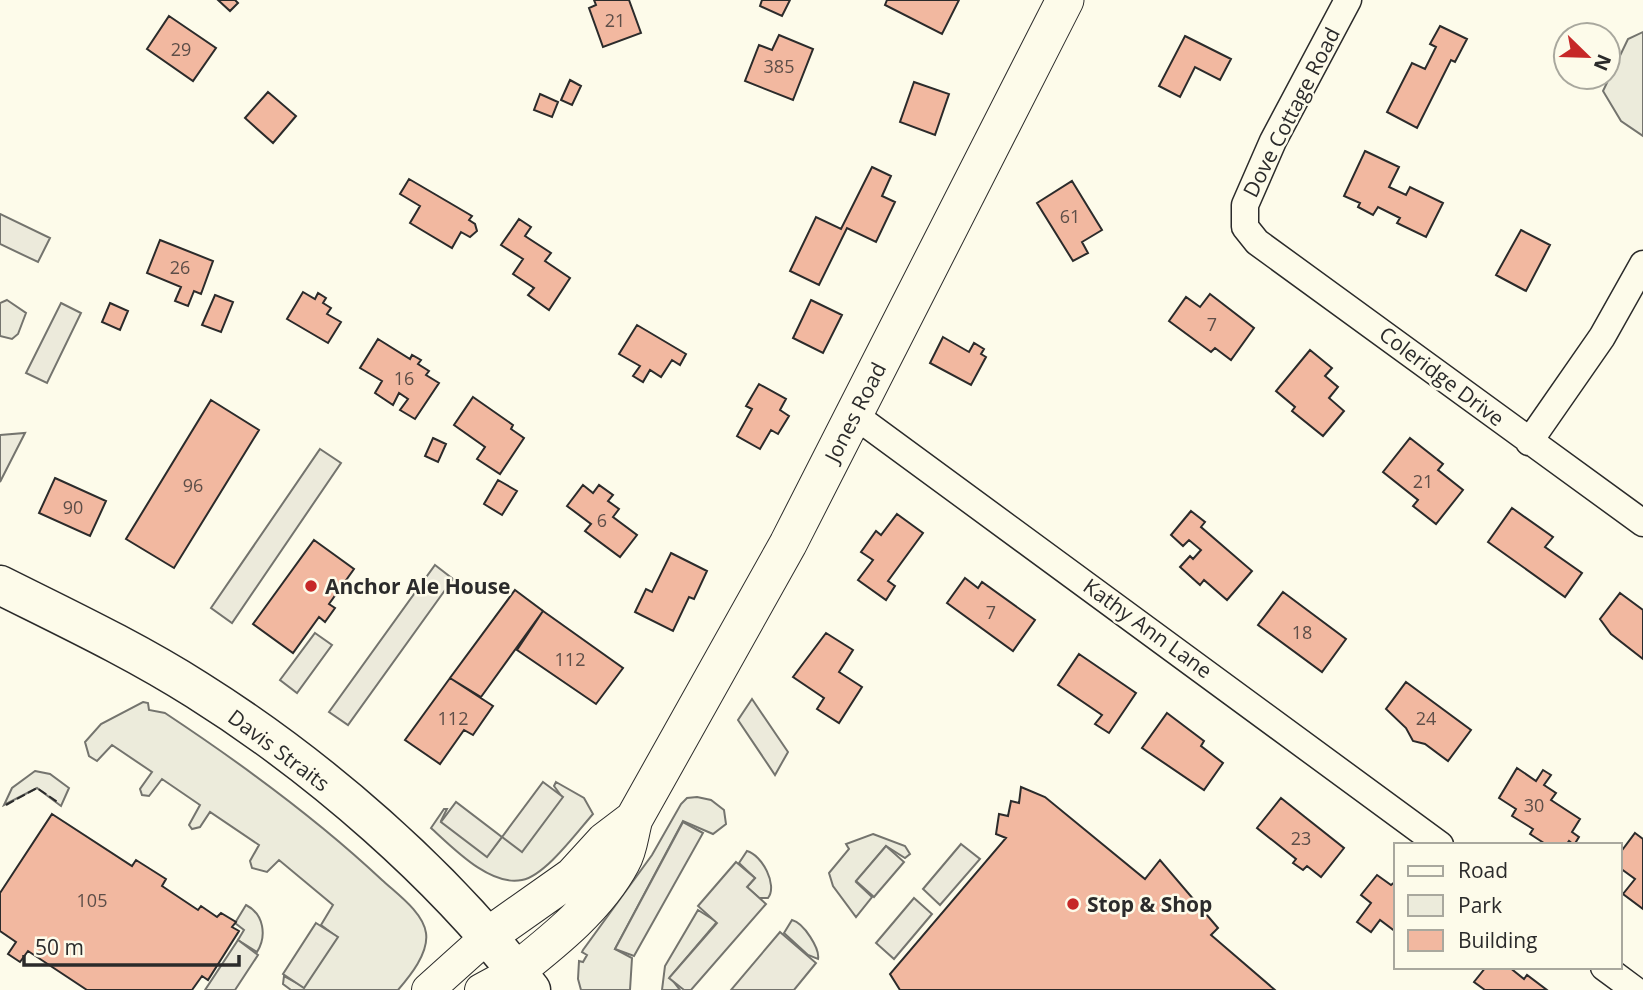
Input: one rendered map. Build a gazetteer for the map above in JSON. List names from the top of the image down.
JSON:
{
  "streets": {
    "main road": ["Jones Road", "Davis Straits"],
    "street": ["Dove Cottage Road", "Coleridge Drive", "Kathy Ann Lane"]
  },
  "crossings": [
    ["Dove Cottage Road", "Coleridge Drive"],
    ["Jones Road", "Kathy Ann Lane"],
    ["Jones Road", "Davis Straits"]
  ],
  "places": ["Anchor Ale House", "Stop & Shop"],
  "house_numbers": [
    "21",
    "29",
    "385",
    "61",
    "26",
    "7",
    "16",
    "21",
    "96",
    "90",
    "6",
    "7",
    "18",
    "112",
    "112",
    "24",
    "30",
    "23",
    "105"
  ],
  "legend": ["Road", "Park", "Building"],
  "scale_bar": "50 m",
  "north": "bottom right"
}
